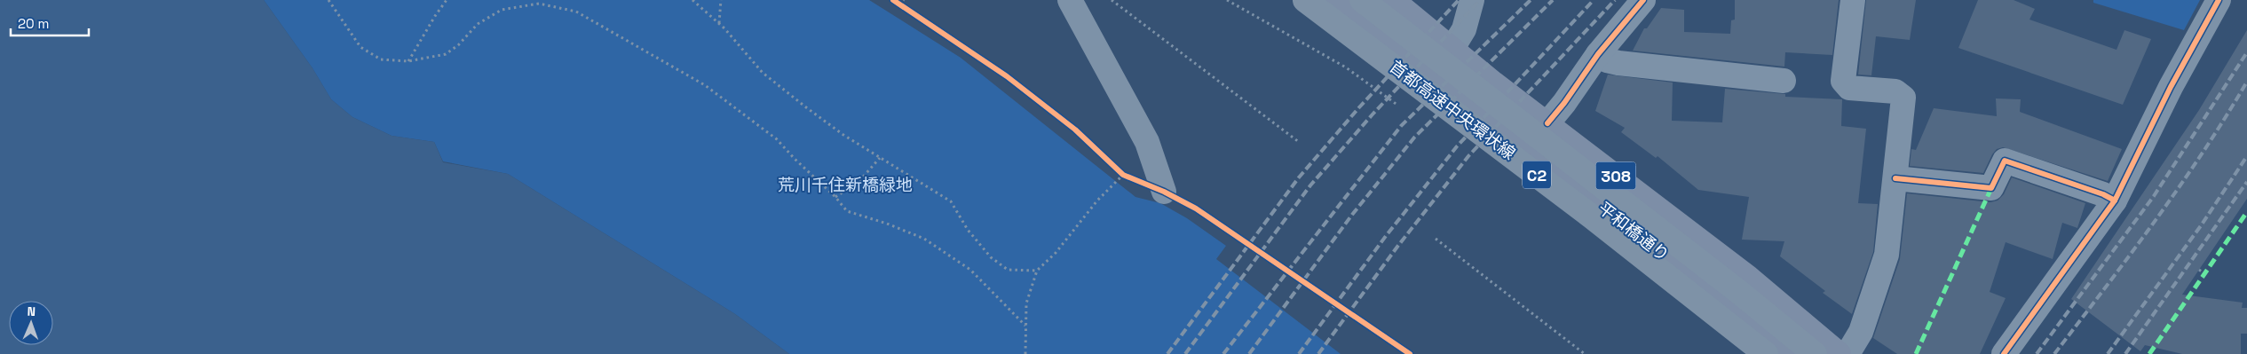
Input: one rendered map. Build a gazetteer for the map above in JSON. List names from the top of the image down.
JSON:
{
  "streets": {
    "highway": ["首都高速中央環状線", "C2"],
    "main road": ["308", "平和橋通り"]
  },
  "parks": ["荒川千住新橋緑地"],
  "scale_bar": "20 m",
  "north": "top"
}
